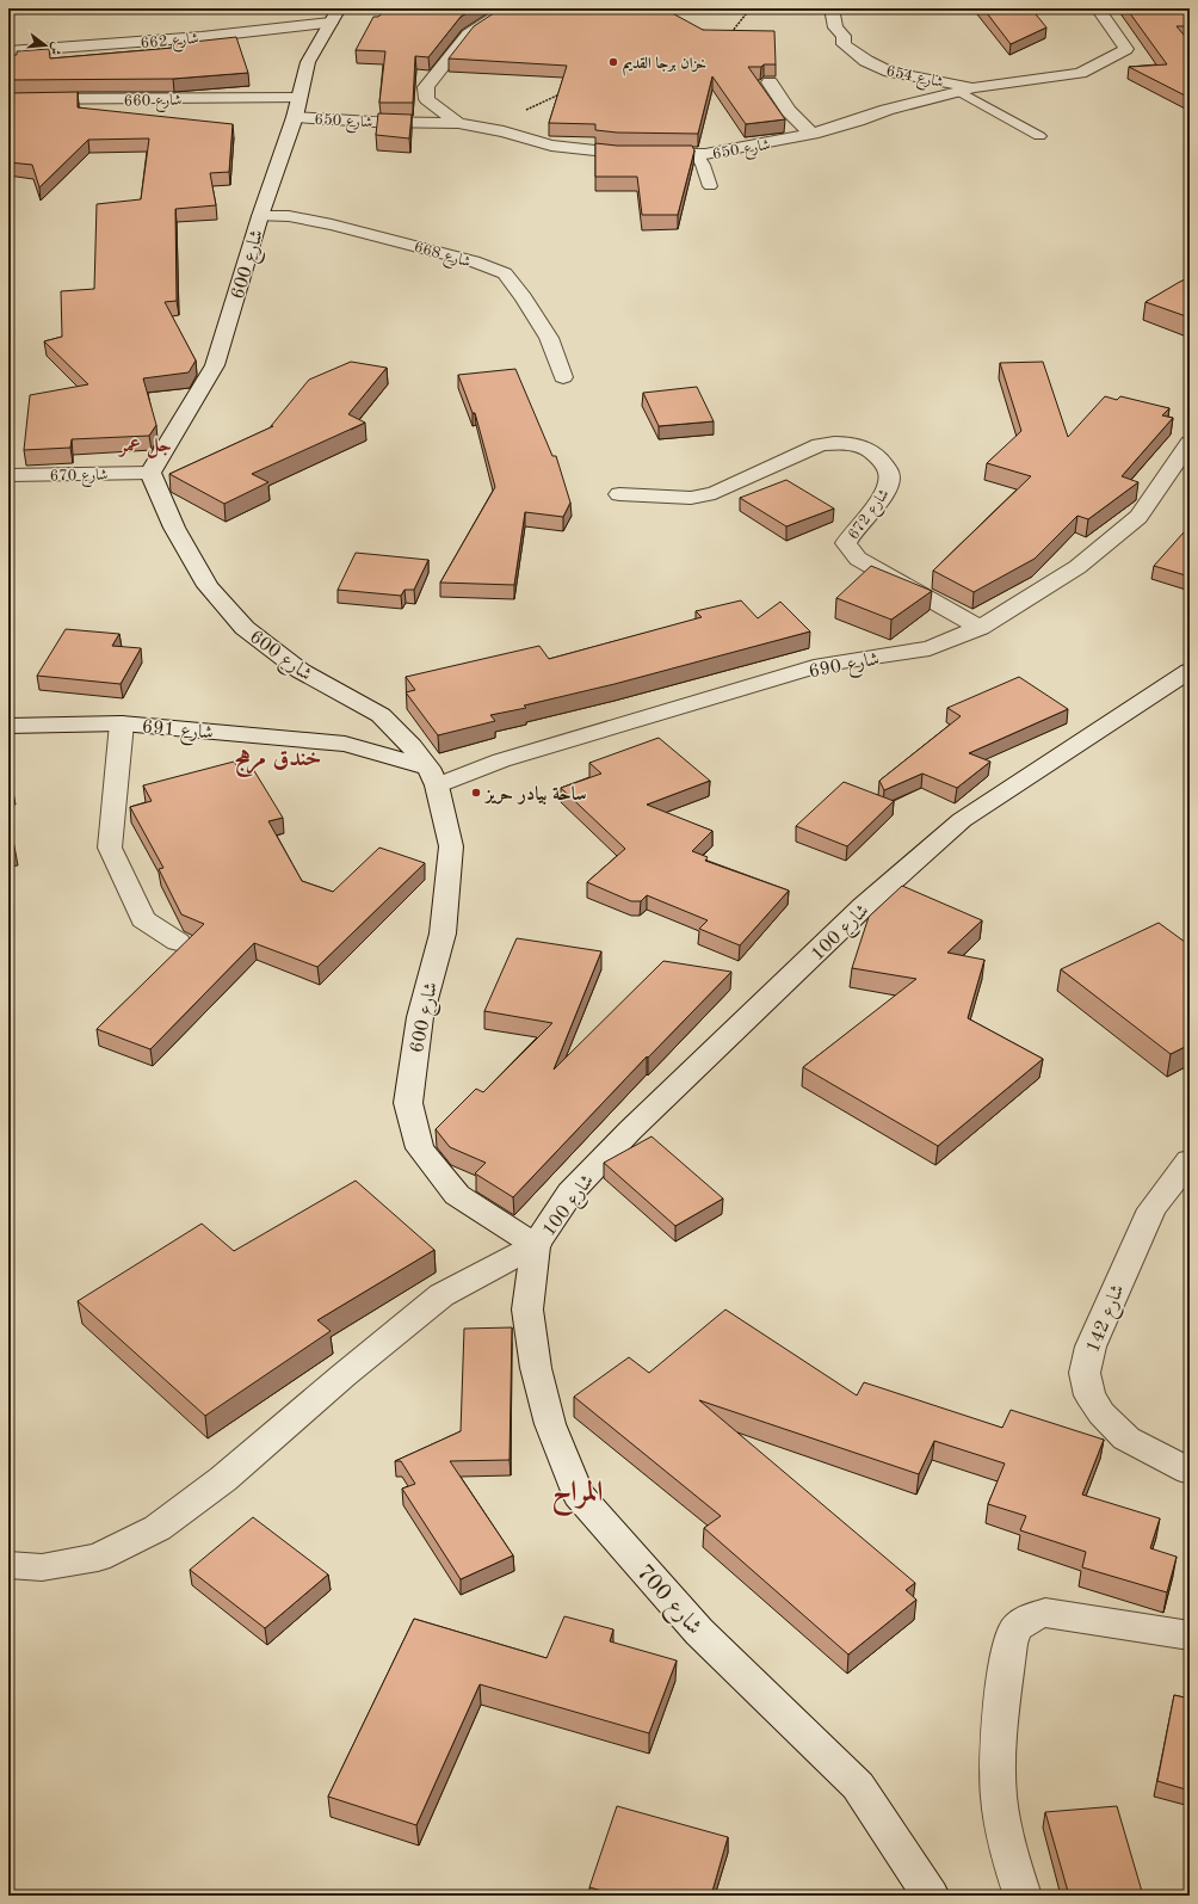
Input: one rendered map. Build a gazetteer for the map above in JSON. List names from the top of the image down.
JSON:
{
  "streets": {
    "street": [
      "شارع 662",
      "شارع 654",
      "شارع 660",
      "شارع 650",
      "شارع 668",
      "شارع 600",
      "شارع 670",
      "شارع 672",
      "شارع 690",
      "شارع 691",
      "شارع 100",
      "شارع 142",
      "شارع 700"
    ]
  },
  "crossings": [
    ["شارع 662", "شارع 600"],
    ["شارع 654", "شارع 650"],
    ["شارع 660", "شارع 650"],
    ["شارع 660", "شارع 600"],
    ["شارع 650", "شارع 600"],
    ["شارع 668", "شارع 600"],
    ["شارع 600", "شارع 670"],
    ["شارع 600", "شارع 690"],
    ["شارع 600", "شارع 691"],
    ["شارع 600", "شارع 100"],
    ["شارع 600", "شارع 700"],
    ["شارع 672", "شارع 690"],
    ["شارع 690", "شارع 691"],
    ["شارع 100", "شارع 700"]
  ],
  "districts": ["جل عمر", "خندق مرهج", "المراح"],
  "places": ["خزان برجا القديم", "ساحة بيادر حريز"],
  "north": "right"
}
